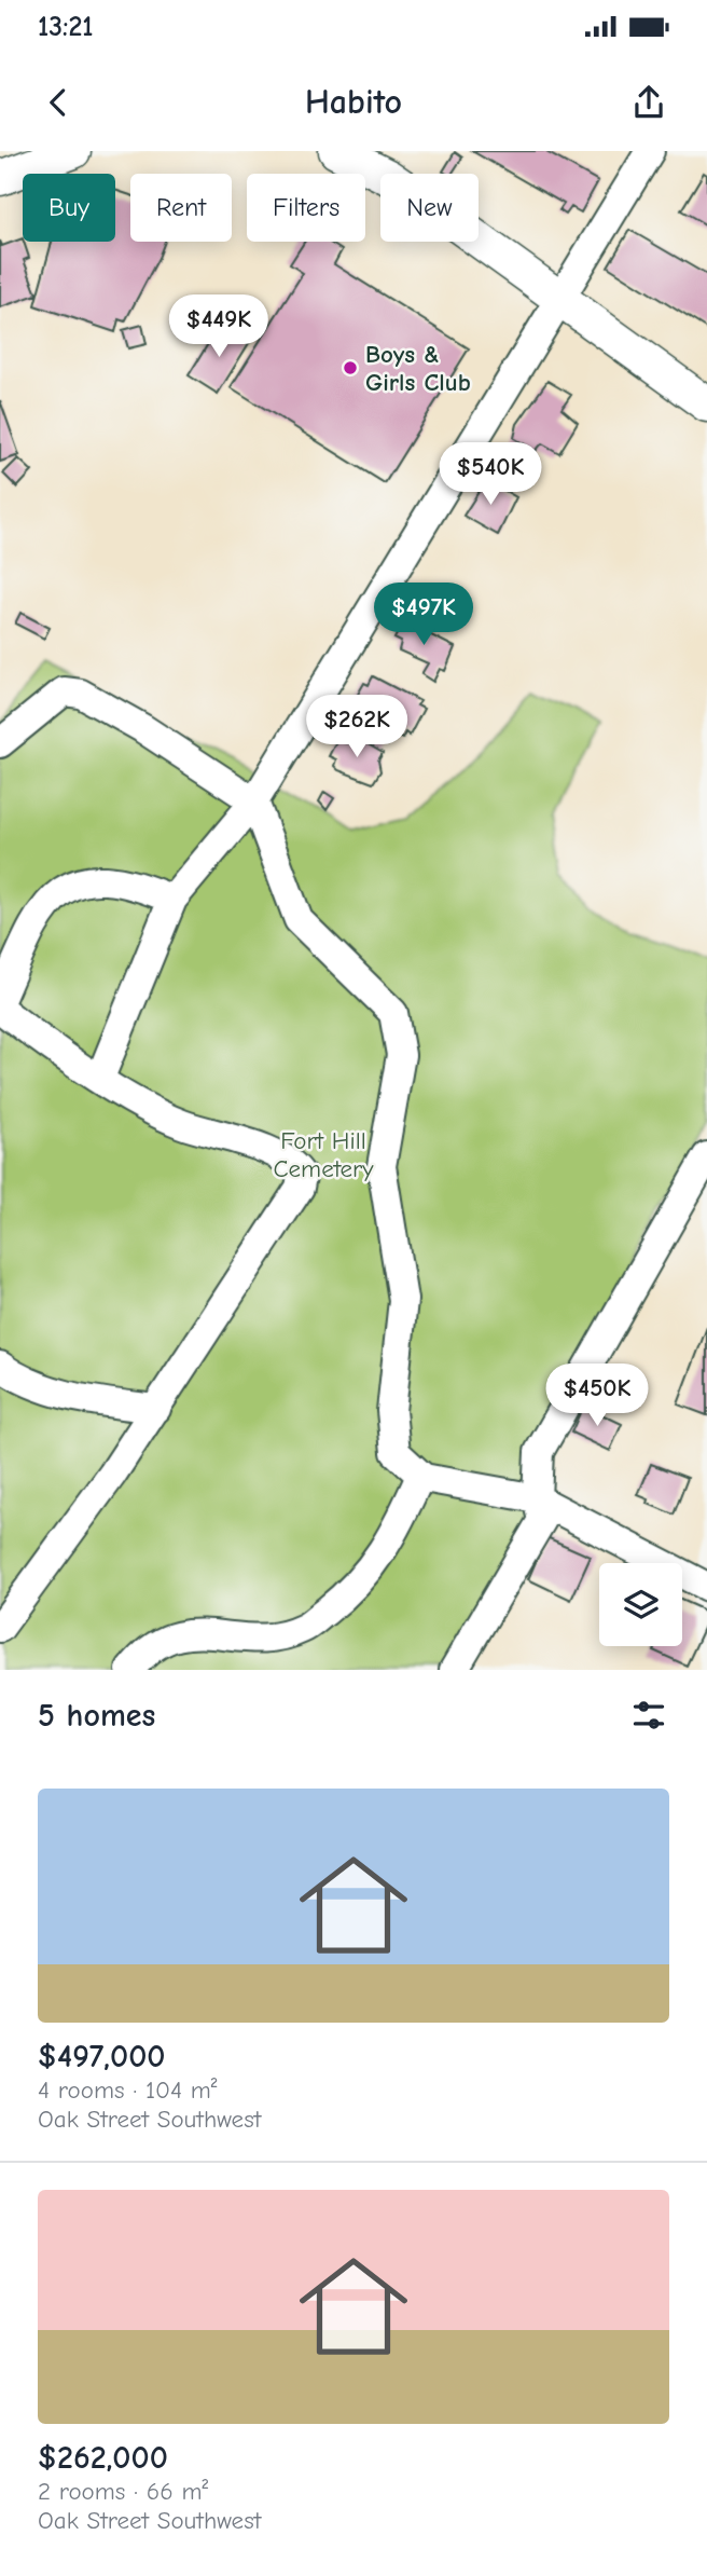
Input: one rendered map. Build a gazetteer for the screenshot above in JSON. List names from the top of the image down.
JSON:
{
  "parks": ["Fort Hill Cemetery"],
  "places": ["Boys & Girls Club"],
  "page": {
    "status": "13:21",
    "header": "Habito",
    "chip": [
      "Buy",
      "Rent",
      "Filters",
      "New"
    ],
    "price": [
      "$449K",
      "$540K",
      "$497K",
      "$262K",
      "$450K"
    ],
    "heading": "5 homes",
    "list": [
      {
        "name": "$497,000",
        "note": "4 rooms · 104 m² · Oak Street Southwest"
      },
      {
        "name": "$262,000",
        "note": "2 rooms · 66 m² · Oak Street Southwest"
      }
    ]
  }
}
